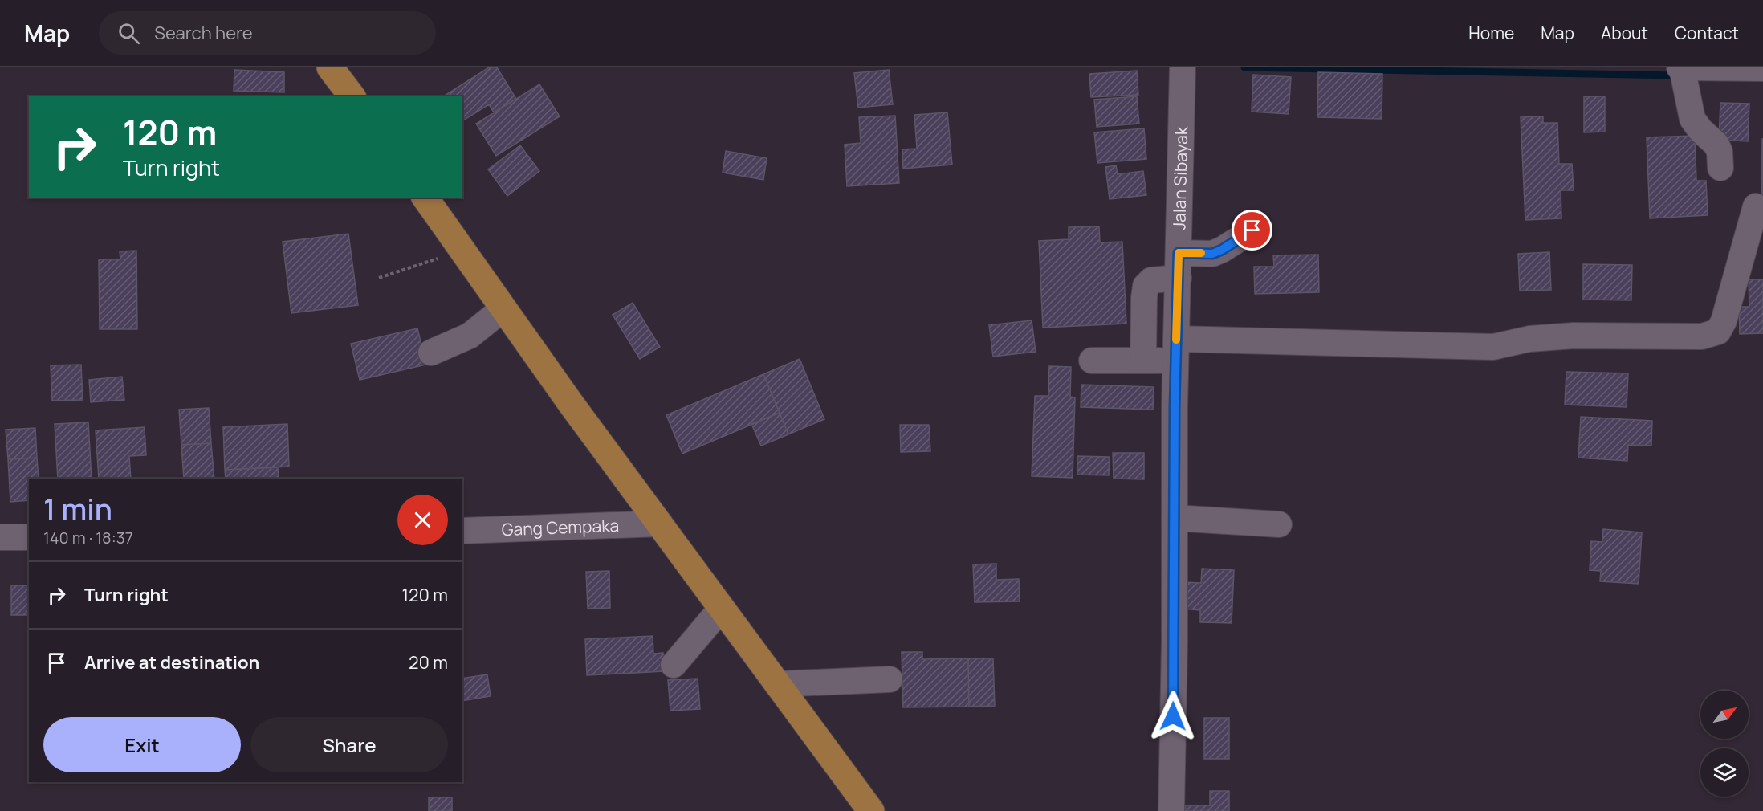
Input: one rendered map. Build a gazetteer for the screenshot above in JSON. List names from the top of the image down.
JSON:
{
  "streets": {
    "street": ["Jalan Sibayak", "Gang Cempaka"]
  },
  "north": "top right",
  "page": {
    "header": "Map",
    "search": "Search here",
    "nav": [
      "Home",
      "Map",
      "About",
      "Contact"
    ],
    "turn": ["120 m", "Turn right"],
    "heading": ["1 min", "140 m · 18:37"],
    "list": [
      {
        "name": "Turn right",
        "value": "120 m"
      },
      {
        "name": "Arrive at destination",
        "value": "20 m"
      }
    ],
    "buttons": ["Exit", "Share"]
  }
}
